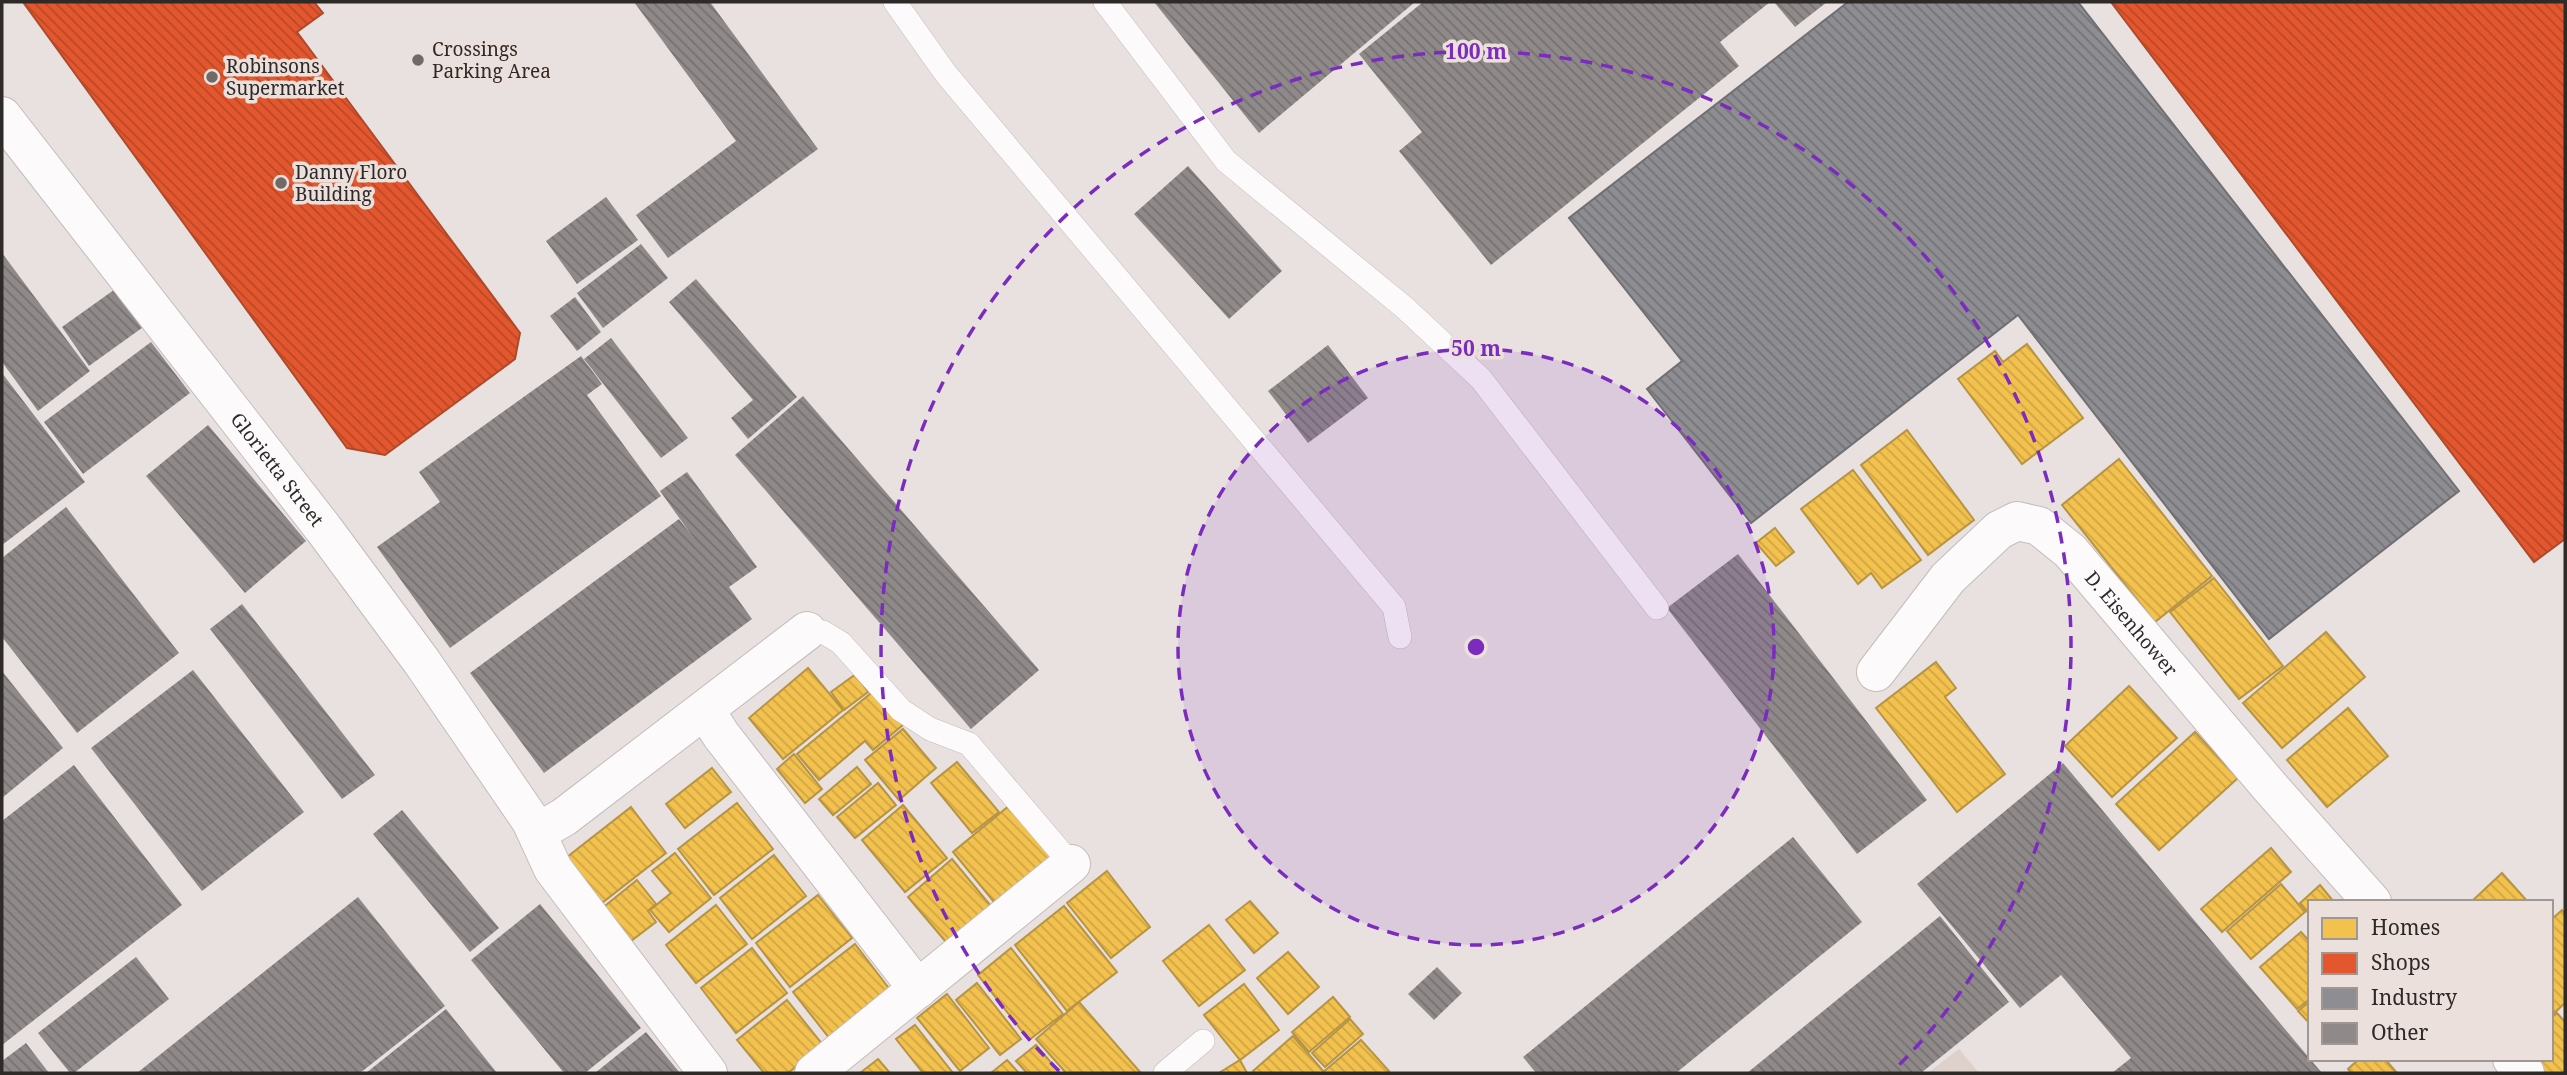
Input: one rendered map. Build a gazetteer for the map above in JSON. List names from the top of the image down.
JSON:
{
  "streets": {
    "street": ["Glorietta Street", "D. Eisenhower"]
  },
  "places": ["Crossings Parking Area", "Robinsons Supermarket", "Danny Floro Building"],
  "legend": [
    "Homes",
    "Shops",
    "Industry",
    "Other"
  ],
  "rings": ["100 m", "50 m"]
}
